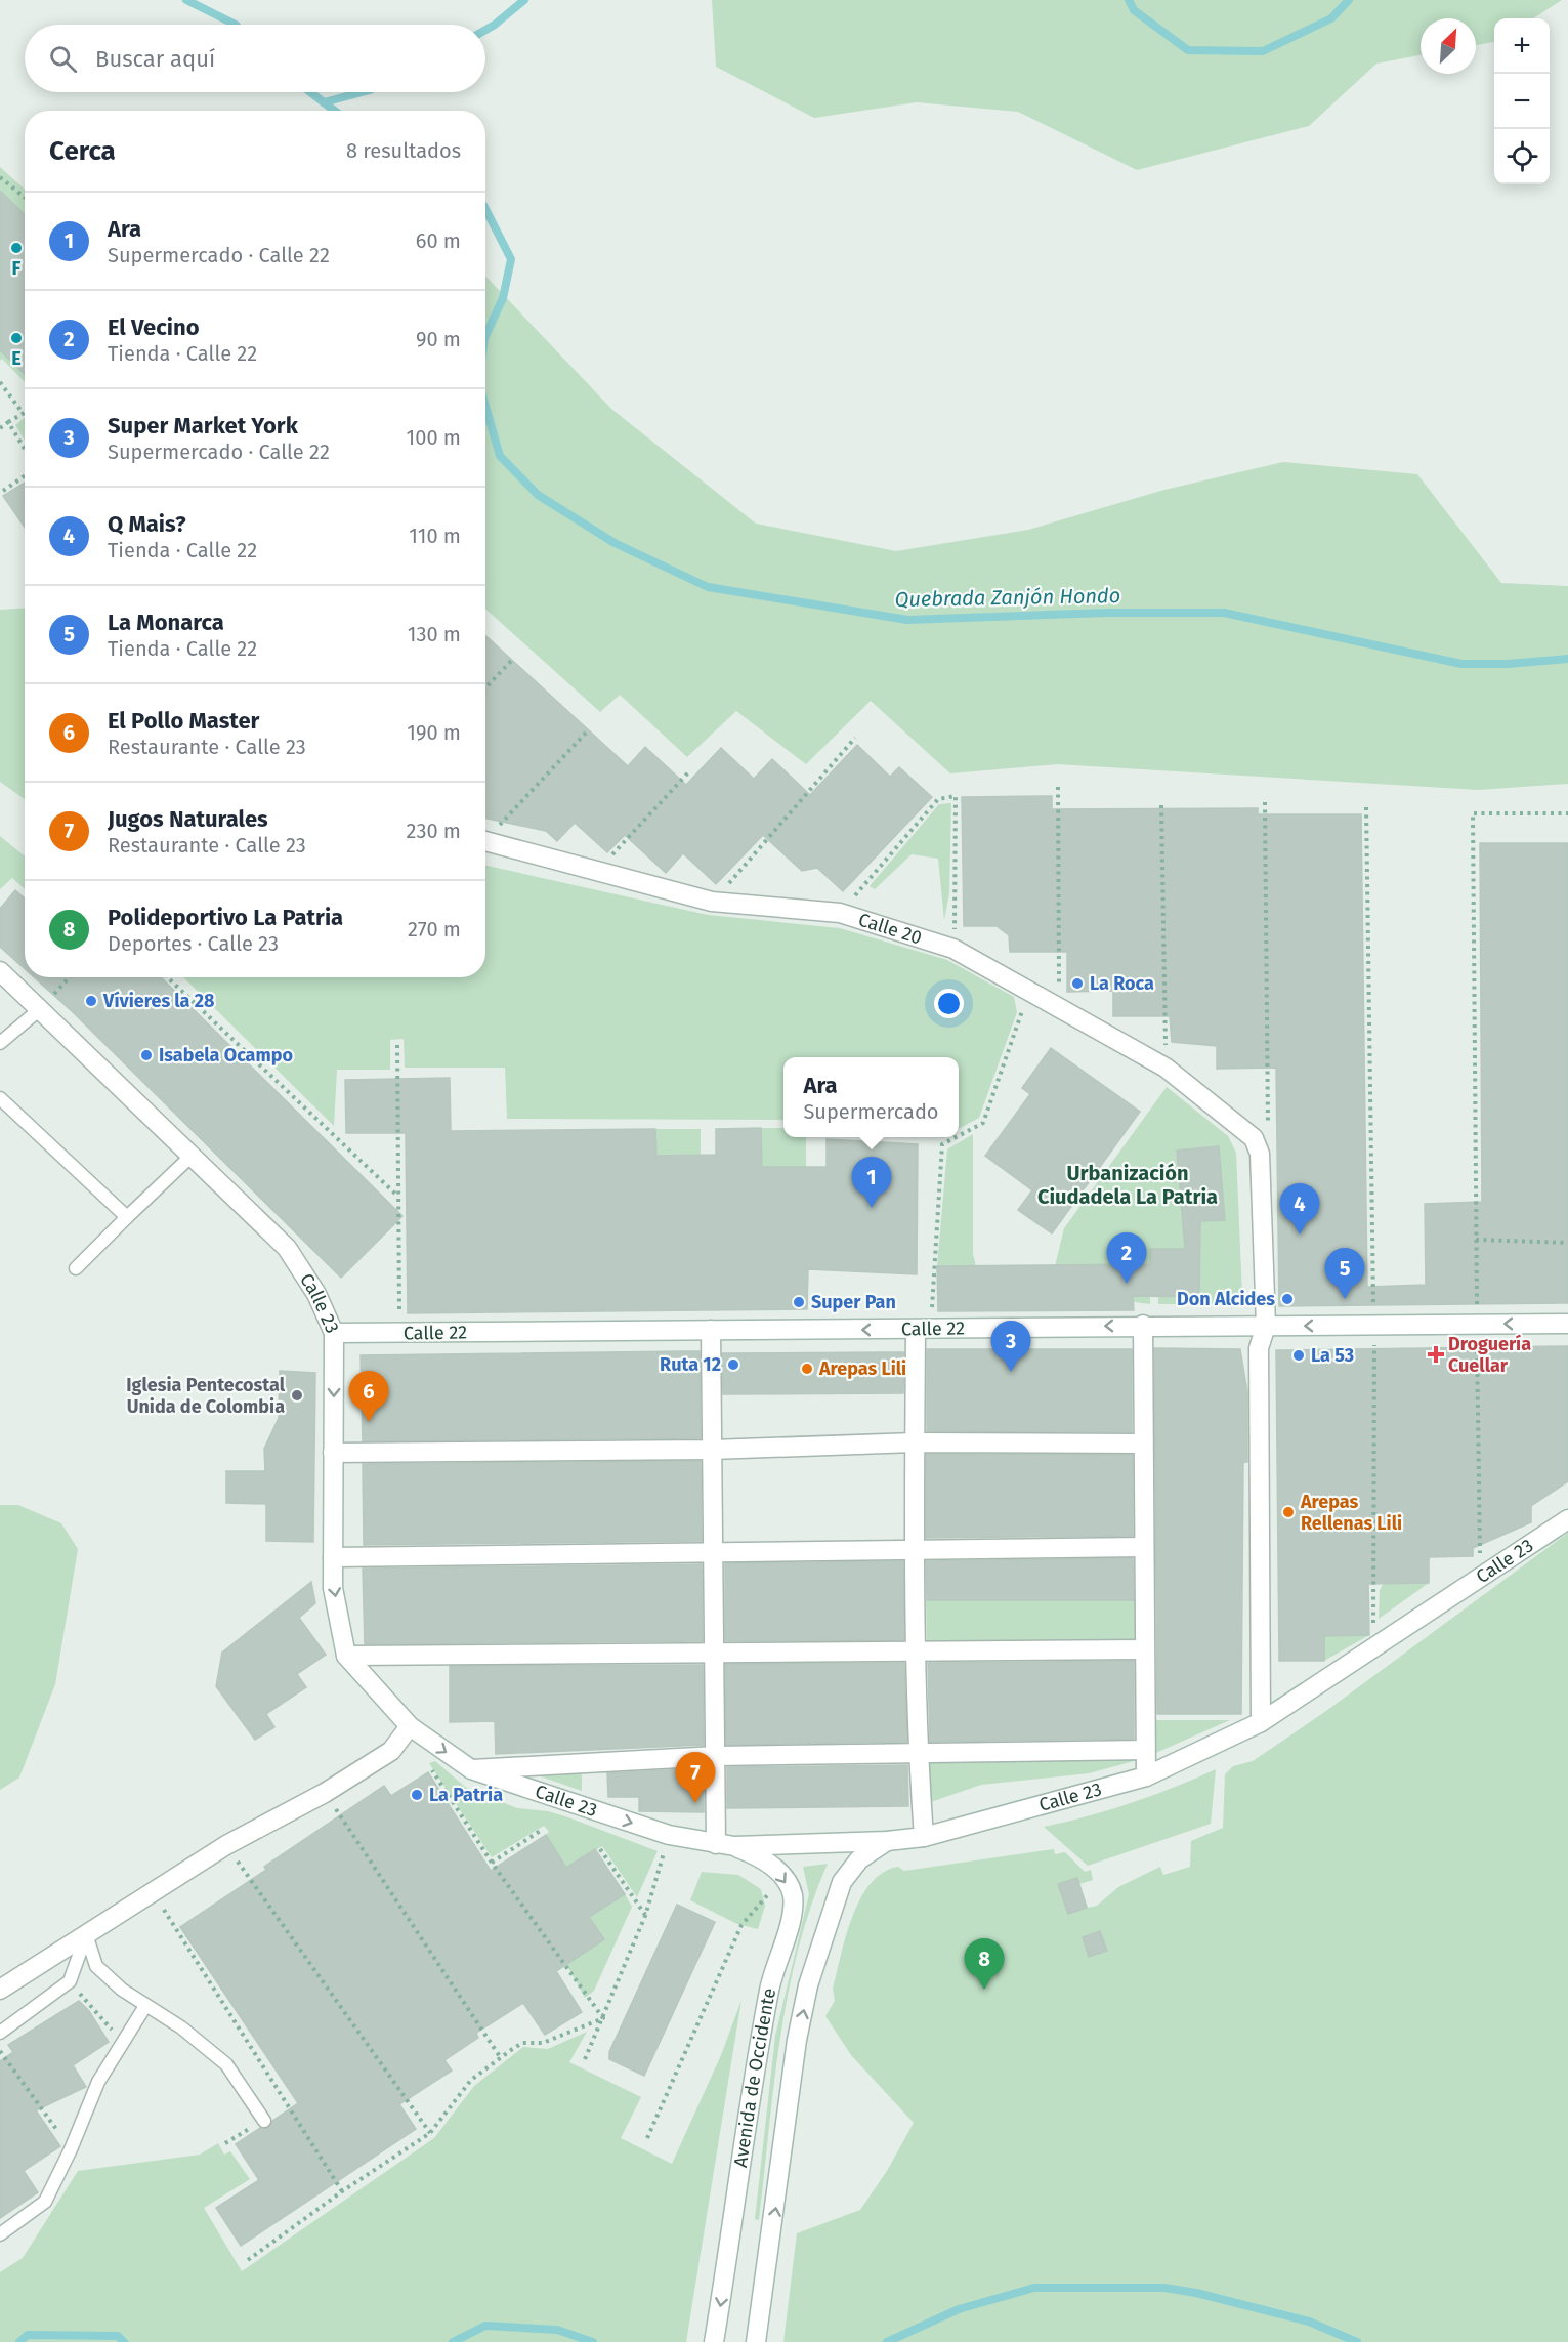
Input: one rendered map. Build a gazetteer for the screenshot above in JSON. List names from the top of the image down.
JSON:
{
  "streets": {
    "street": [
      "Calle 20",
      "Calle 23",
      "Calle 22",
      "Avenida de Occidente"
    ]
  },
  "crossings": [
    ["Calle 23", "Calle 22"],
    ["Calle 23", "Avenida de Occidente"]
  ],
  "districts": ["Urbanización Ciudadela La Patria"],
  "water": ["Quebrada Zanjón Hondo"],
  "places": {
    "other": [
      "F",
      "E",
      "La Roca",
      "Vívieres la 28",
      "Isabela Ocampo",
      "Don Alcides",
      "Super Pan",
      "La 53",
      "Ruta 12",
      "Arepas Lili",
      "Iglesia Pentecostal Unida de Colombia",
      "Arepas Rellenas Lili",
      "La Patria"
    ],
    "health": ["Droguería Cuellar"]
  },
  "north": "top right",
  "page": {
    "map_buttons": ["+", "−"],
    "search": "Buscar aquí",
    "heading": ["Cerca", "8 resultados"],
    "list": [
      {
        "mark": "1",
        "name": "Ara",
        "note": "Supermercado · Calle 22",
        "value": "60 m"
      },
      {
        "mark": "2",
        "name": "El Vecino",
        "note": "Tienda · Calle 22",
        "value": "90 m"
      },
      {
        "mark": "3",
        "name": "Super Market York",
        "note": "Supermercado · Calle 22",
        "value": "100 m"
      },
      {
        "mark": "4",
        "name": "Q Mais?",
        "note": "Tienda · Calle 22",
        "value": "110 m"
      },
      {
        "mark": "5",
        "name": "La Monarca",
        "note": "Tienda · Calle 22",
        "value": "130 m"
      },
      {
        "mark": "6",
        "name": "El Pollo Master",
        "note": "Restaurante · Calle 23",
        "value": "190 m"
      },
      {
        "mark": "7",
        "name": "Jugos Naturales",
        "note": "Restaurante · Calle 23",
        "value": "230 m"
      },
      {
        "mark": "8",
        "name": "Polideportivo La Patria",
        "note": "Deportes · Calle 23",
        "value": "270 m"
      }
    ],
    "popup": ["Ara", "Supermercado"],
    "pins": [
      "1",
      "4",
      "2",
      "5",
      "3",
      "6",
      "7",
      "8"
    ]
  }
}
